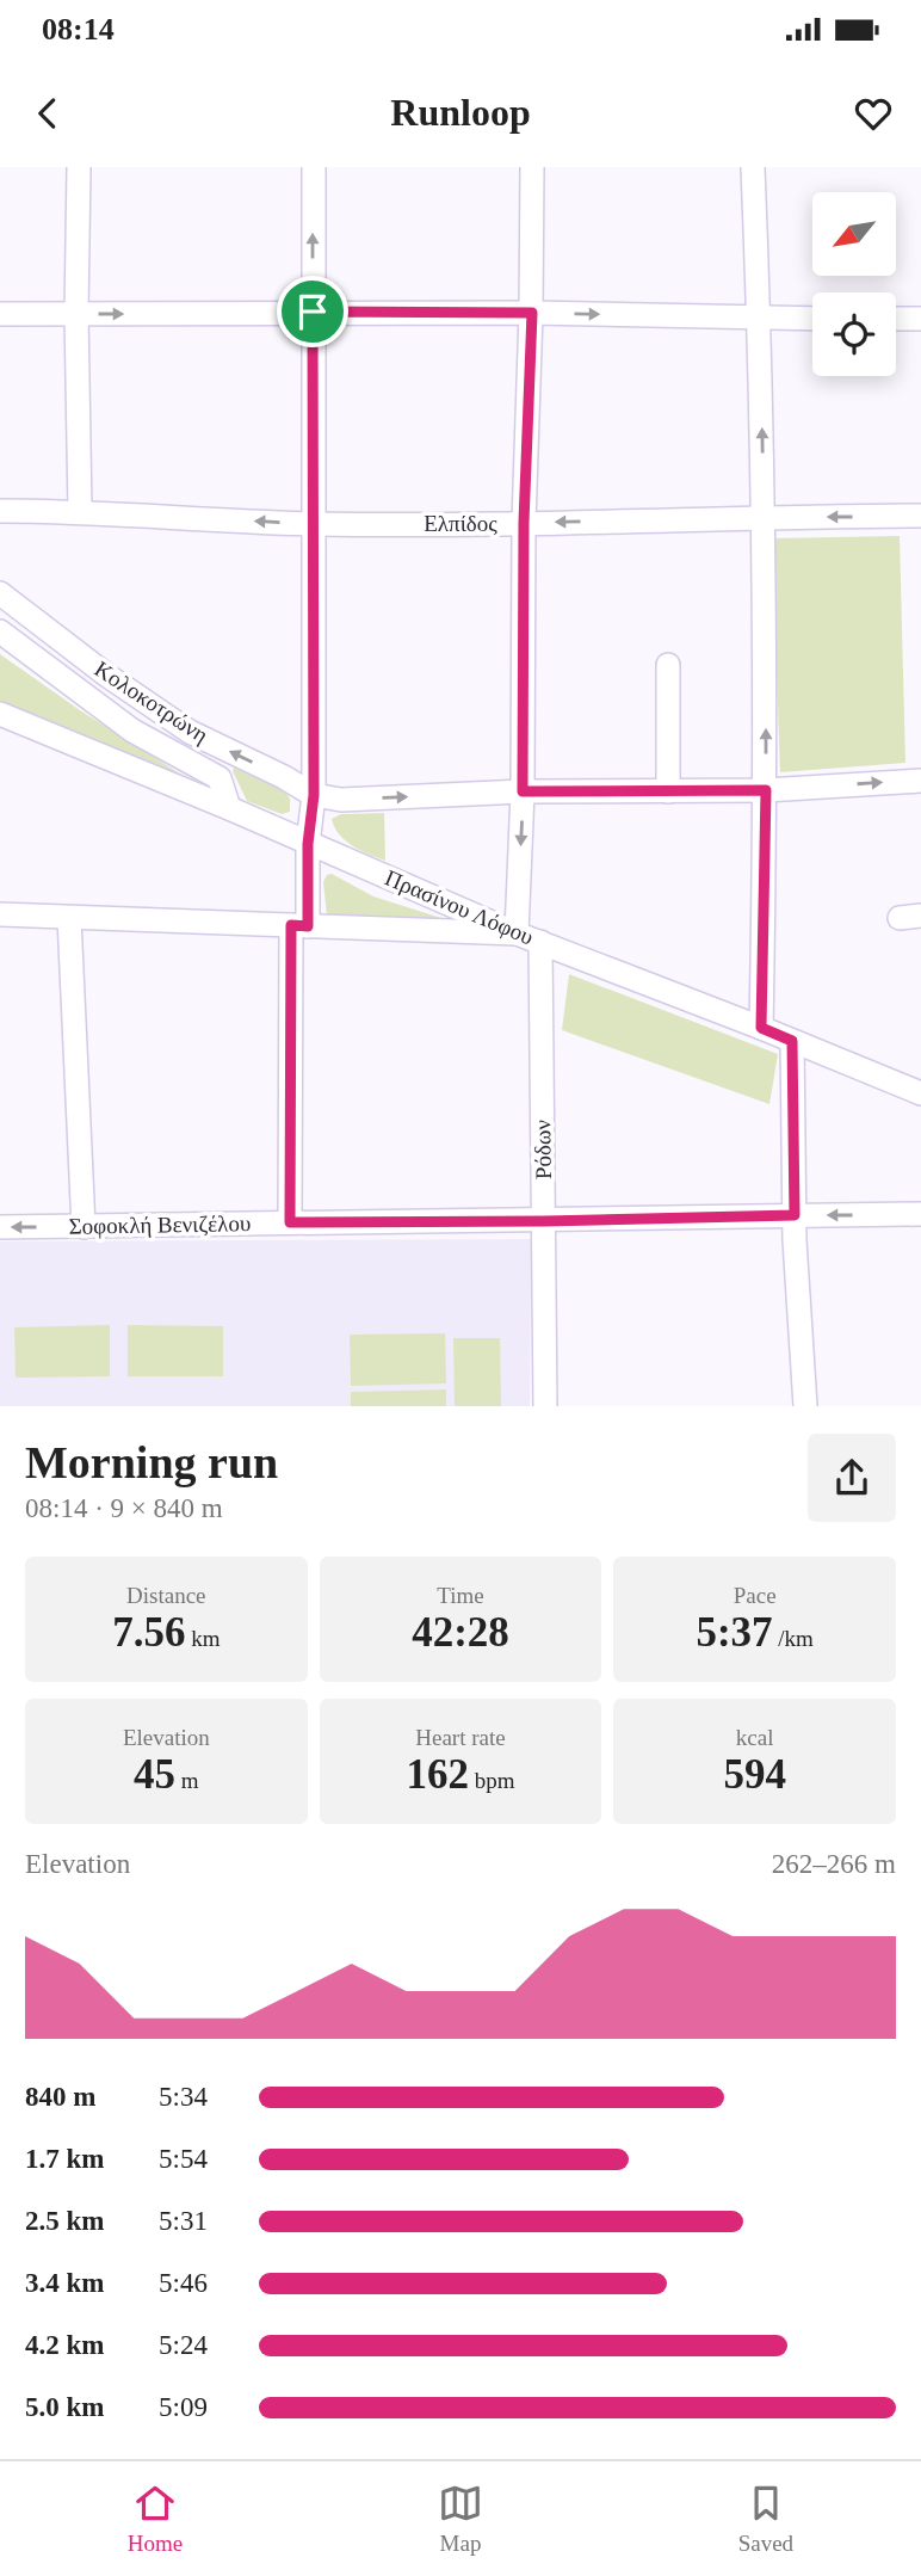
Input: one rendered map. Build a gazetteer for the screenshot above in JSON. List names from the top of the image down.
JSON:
{
  "streets": {
    "street": [
      "Ελπίδος",
      "Κολοκοτρώνη",
      "Πρασίνου Λόφου",
      "Ρόδων",
      "Σοφοκλή Βενιζέλου"
    ]
  },
  "crossings": [
    ["Κολοκοτρώνη", "Πρασίνου Λόφου"],
    ["Πρασίνου Λόφου", "Ρόδων"],
    ["Ρόδων", "Σοφοκλή Βενιζέλου"]
  ],
  "north": "bottom left",
  "page": {
    "status": "08:14",
    "header": "Runloop",
    "heading": ["Morning run", "08:14 · 9 × 840 m"],
    "stats": [
      ["Distance", "7.56 km"],
      ["Time", "42:28"],
      ["Pace", "5:37 /km"],
      ["Elevation", "45 m"],
      ["Heart rate", "162 bpm"],
      ["kcal", "594"]
    ],
    "chart": ["Elevation", "262–266 m"],
    "list": [
      {
        "name": "840 m",
        "note": "5:34"
      },
      {
        "name": "1.7 km",
        "note": "5:54"
      },
      {
        "name": "2.5 km",
        "note": "5:31"
      },
      {
        "name": "3.4 km",
        "note": "5:46"
      },
      {
        "name": "4.2 km",
        "note": "5:24"
      },
      {
        "name": "5.0 km",
        "note": "5:09"
      }
    ],
    "tabs": ["Home", "Map", "Saved"]
  }
}
